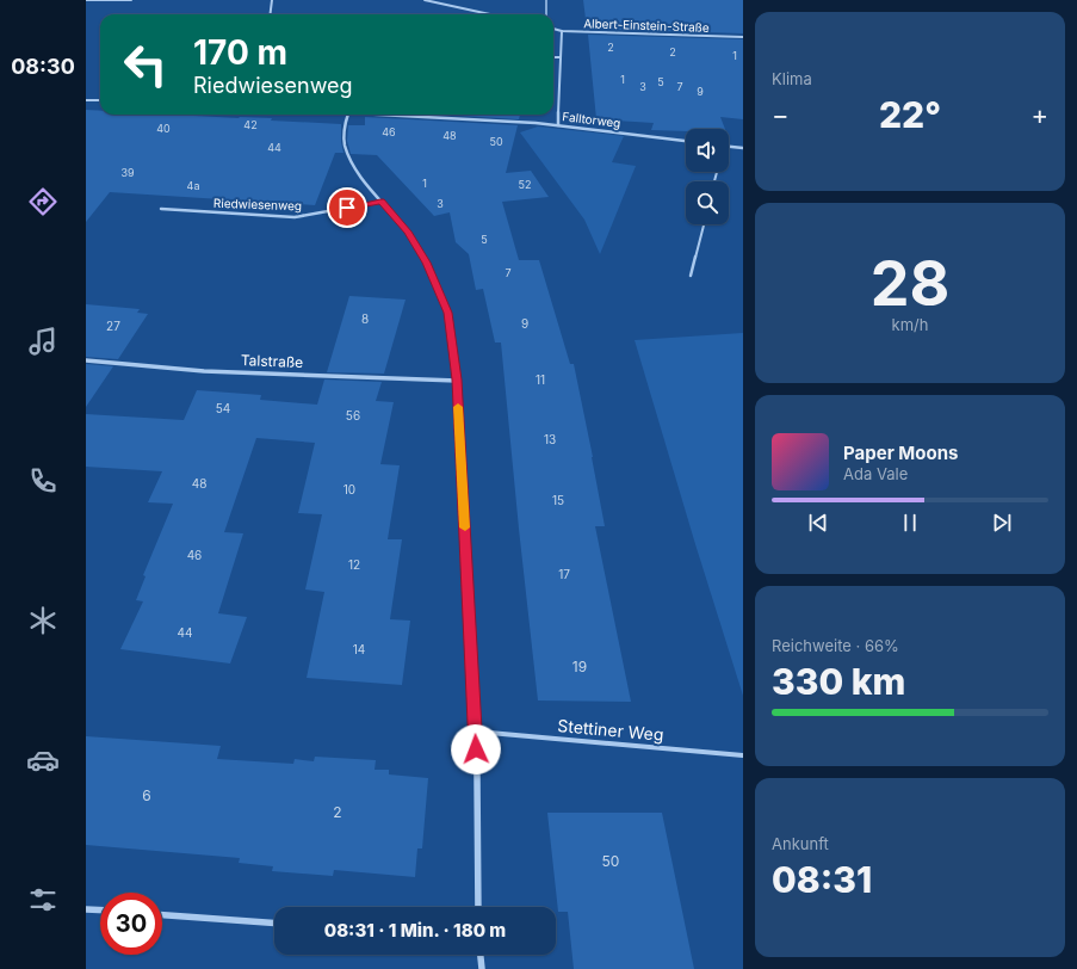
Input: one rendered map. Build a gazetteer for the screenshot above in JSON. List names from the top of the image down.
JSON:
{
  "streets": {
    "street": [
      "Albert-Einstein-Straße",
      "Falltorweg",
      "Riedwiesenweg",
      "Talstraße"
    ],
    "lane": ["Stettiner Weg"]
  },
  "house_numbers": [
    "2",
    "2",
    "1",
    "1",
    "5",
    "3",
    "7",
    "9",
    "42",
    "40",
    "46",
    "48",
    "50",
    "44",
    "39",
    "1",
    "52",
    "4a",
    "3",
    "5",
    "7",
    "8",
    "9",
    "27",
    "11",
    "54",
    "56",
    "13",
    "48",
    "10",
    "15",
    "46",
    "12",
    "17",
    "44",
    "14",
    "19",
    "6",
    "2",
    "50"
  ],
  "page": {
    "tabs": "08:30",
    "tile": [
      "Klima",
      ["28", "km/h"],
      ["Reichweite · 66%", "330 km"],
      ["Ankunft", "08:31"]
    ],
    "turn": ["170 m", "Riedwiesenweg"],
    "heat": ["−", "22°", "+"],
    "song": ["Paper Moons", "Ada Vale"],
    "limit": "30",
    "trip": "08:31 · 1 Min. · 180 m"
  }
}
